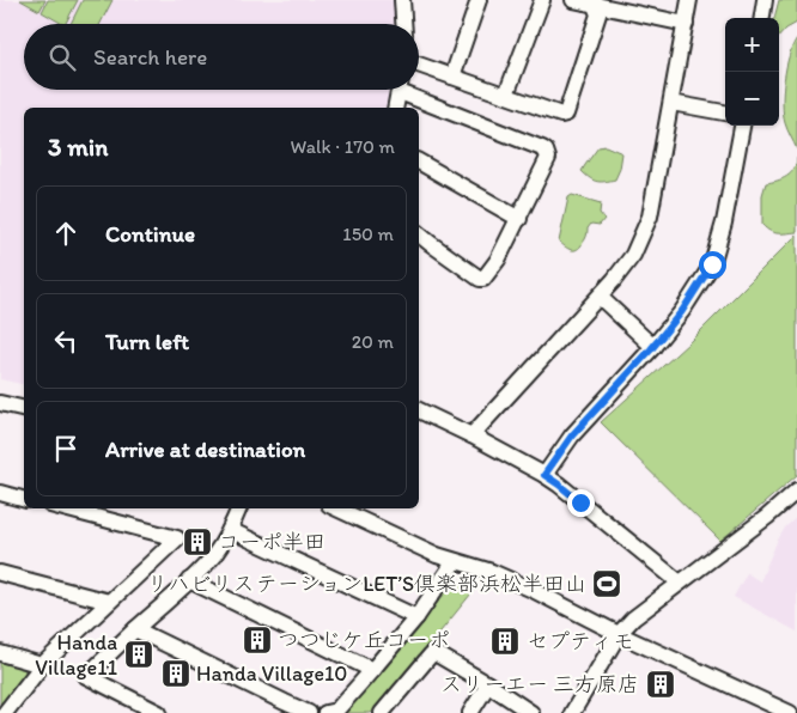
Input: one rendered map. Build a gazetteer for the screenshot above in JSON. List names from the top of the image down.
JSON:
{
  "places": {
    "building": [
      "コーポ半田",
      "つつじケ丘コーポ",
      "セプティモ",
      "Handa Village11",
      "Handa Village10",
      "スリーエー 三方原店"
    ],
    "sports": ["リハビリステーションLET’S倶楽部浜松半田山"]
  },
  "page": {
    "map_buttons": ["+", "−"],
    "search": "Search here",
    "heading": ["3 min", "Walk · 170 m"],
    "list": [
      ["Continue", "150 m"],
      ["Turn left", "20 m"],
      "Arrive at destination"
    ]
  }
}
